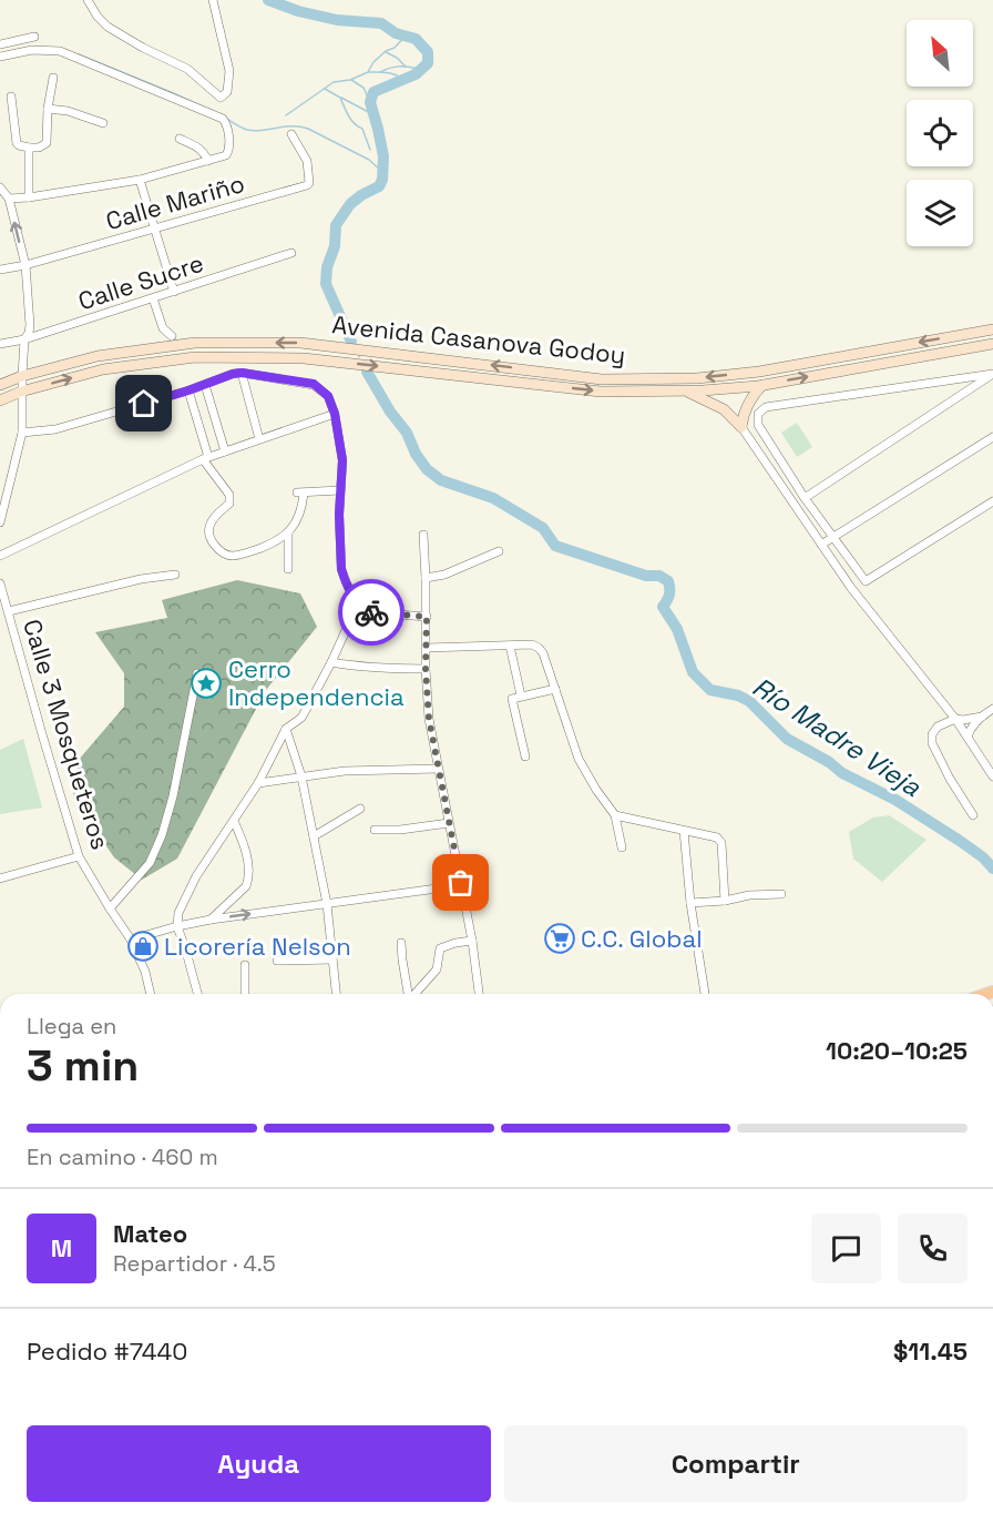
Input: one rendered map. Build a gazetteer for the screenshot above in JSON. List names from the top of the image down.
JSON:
{
  "streets": {
    "street": [
      "Calle Mariño",
      "Calle Sucre",
      "Avenida Casanova Godoy",
      "Calle 3 Mosqueteros"
    ]
  },
  "water": ["Río Madre Vieja"],
  "places": {
    "place": ["Cerro Independencia"],
    "supermarket": ["C.C. Global"],
    "shop": ["Licorería Nelson"]
  },
  "north": "top left",
  "page": {
    "heading": ["3 min", "Llega en", "10:20–10:25"],
    "panel": [
      "Mateo",
      "Repartidor · 4.5",
      "Pedido #7440",
      "$11.45"
    ],
    "bar": "En camino · 460 m",
    "round": "M",
    "buttons": ["Ayuda", "Compartir"]
  }
}
